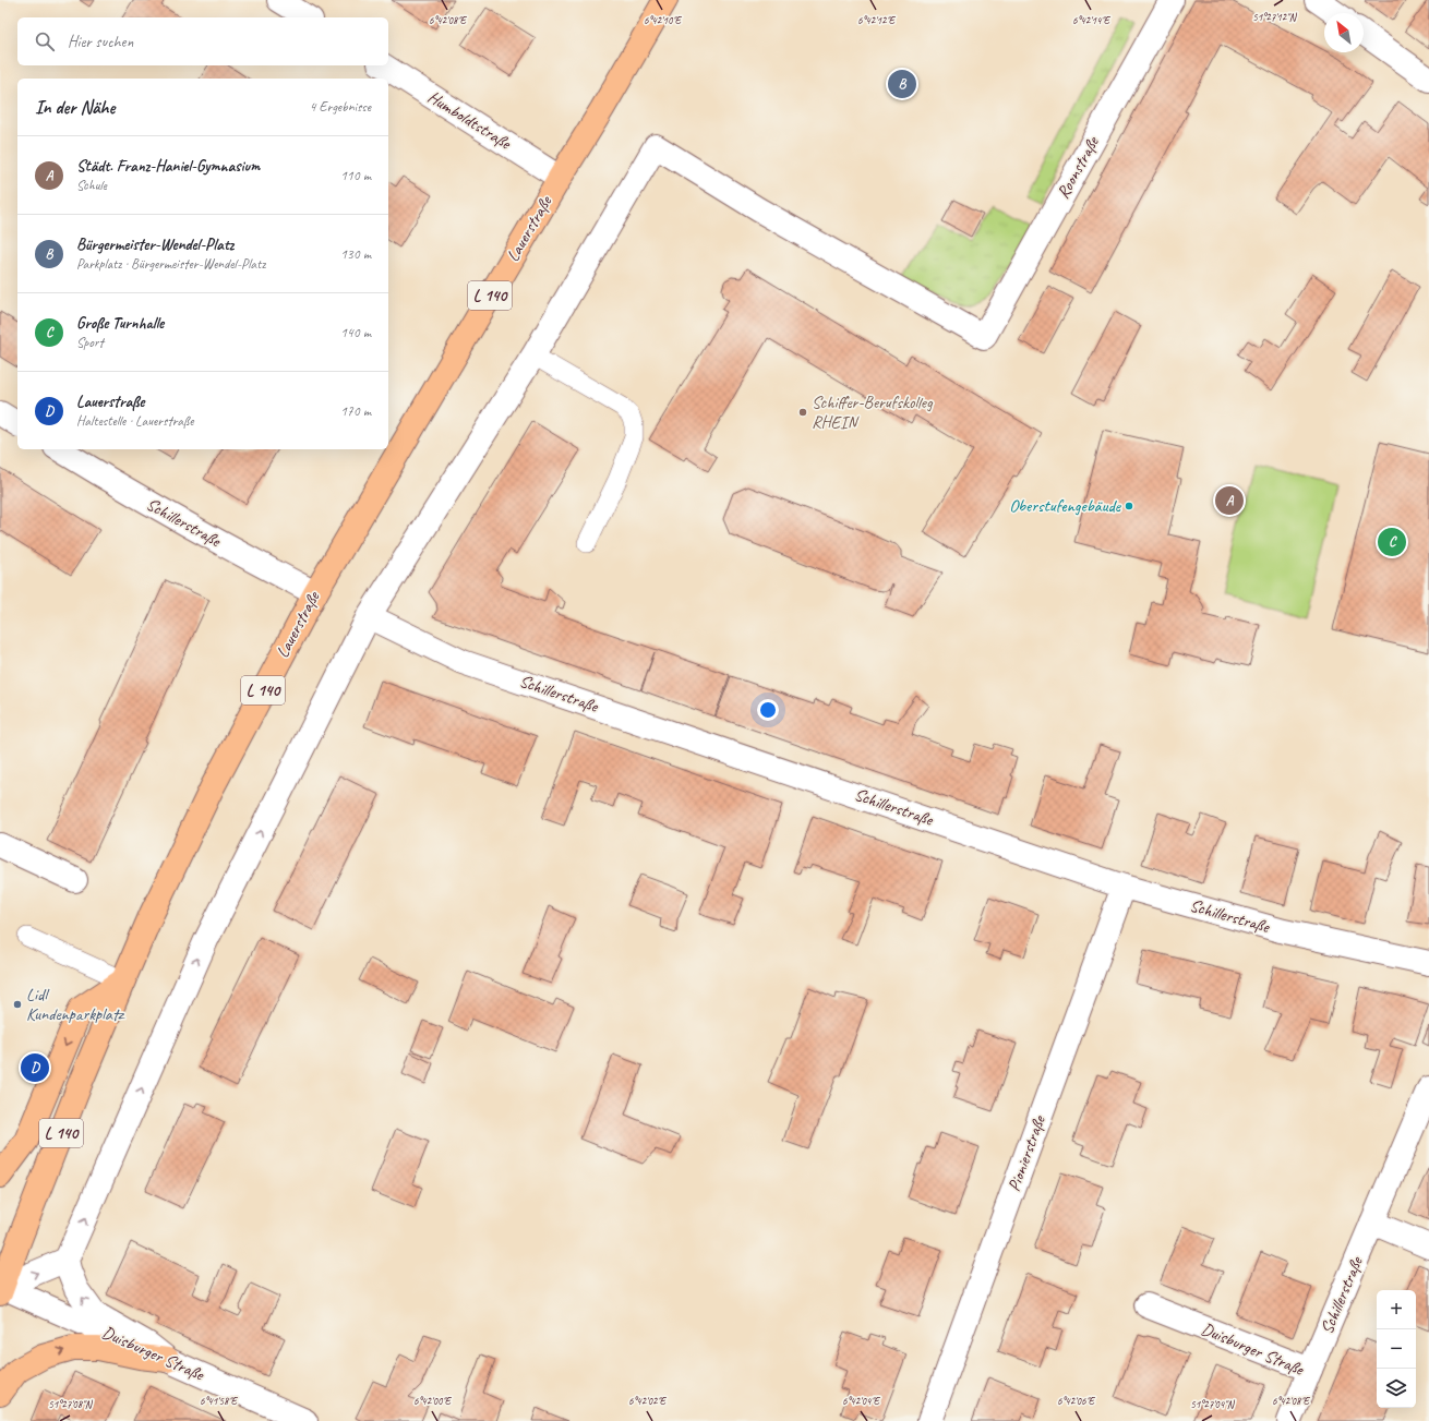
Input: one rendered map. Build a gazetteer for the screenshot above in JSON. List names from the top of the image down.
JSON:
{
  "streets": {
    "main road": ["Lauerstraße", "L 140"],
    "street": [
      "Humboldtstraße",
      "Roonstraße",
      "Schillerstraße",
      "Pionierstraße",
      "Duisburger Straße"
    ]
  },
  "crossings": [
    ["Humboldtstraße", "Lauerstraße"],
    ["Lauerstraße", "Schillerstraße"],
    ["Lauerstraße", "Duisburger Straße"],
    ["Schillerstraße", "Pionierstraße"],
    ["Schillerstraße", "Duisburger Straße"]
  ],
  "places": ["Schiffer-Berufskolleg RHEIN", "Oberstufengebäude", "Lidl Kundenparkplatz"],
  "north": "top left",
  "page": {
    "search": "Hier suchen",
    "pins": [
      "B",
      "A",
      "C",
      "D"
    ],
    "heading": ["In der Nähe", "4 Ergebnisse"],
    "list": [
      {
        "mark": "A",
        "name": "Städt. Franz-Haniel-Gymnasium",
        "note": "Schule",
        "value": "110 m"
      },
      {
        "mark": "B",
        "name": "Bürgermeister-Wendel-Platz",
        "note": "Parkplatz · Bürgermeister-Wendel-Platz",
        "value": "130 m"
      },
      {
        "mark": "C",
        "name": "Große Turnhalle",
        "note": "Sport",
        "value": "140 m"
      },
      {
        "mark": "D",
        "name": "Lauerstraße",
        "note": "Haltestelle · Lauerstraße",
        "value": "170 m"
      }
    ],
    "map_buttons": ["+", "−"]
  },
  "coordinates": [
    "51°27'12\"N",
    "6°42'08\"E",
    "6°42'10\"E",
    "6°42'12\"E",
    "6°42'14\"E",
    "6°41'58\"E",
    "6°42'00\"E",
    "6°42'02\"E",
    "6°42'04\"E",
    "6°42'06\"E",
    "51°27'08\"N",
    "51°27'04\"N"
  ]
}
